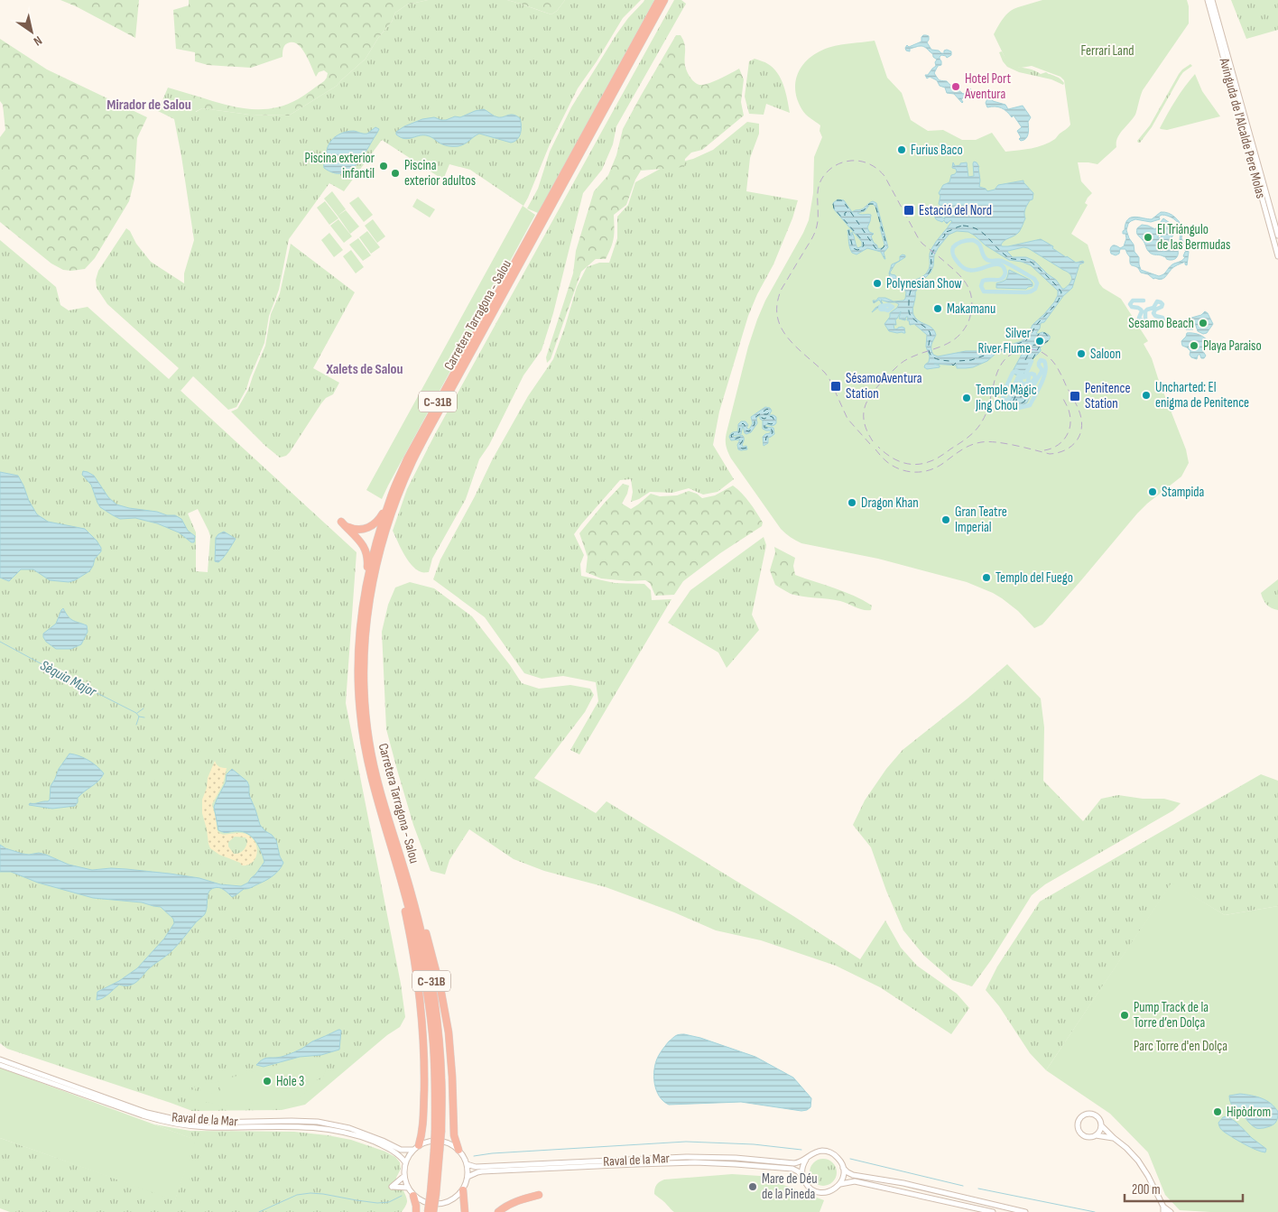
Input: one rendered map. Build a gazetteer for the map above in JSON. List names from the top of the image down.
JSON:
{
  "streets": {
    "highway": ["Carretera Tarragona - Salou", "C-31B"],
    "street": ["Avinguda de l'Alcalde Pere Molas", "Raval de la Mar"]
  },
  "crossings": [
    ["Carretera Tarragona - Salou", "C-31B"]
  ],
  "districts": ["Mirador de Salou", "Xalets de Salou"],
  "water": ["Sèquia Major"],
  "parks": ["Ferrari Land", "Parc Torre d'en Dolça"],
  "places": {
    "other": [
      "Hotel Port Aventura",
      "Furius Baco",
      "Piscina exterior infantil",
      "Piscina exterior adultos",
      "El Triángulo de las Bermudas",
      "Polynesian Show",
      "Makamanu",
      "Sesamo Beach",
      "Silver River Flume",
      "Playa Paraiso",
      "Saloon",
      "Uncharted: El enigma de Penitence",
      "Temple Màgic Jing Chou",
      "Stampida",
      "Dragon Khan",
      "Gran Teatre Imperial",
      "Templo del Fuego",
      "Pump Track de la Torre d’en Dolça",
      "Hole 3",
      "Hipòdrom",
      "Mare de Déu de la Pineda"
    ],
    "transit": ["Estació del Nord", "SésamoAventura Station", "Penitence Station"]
  },
  "scale_bar": "200 m",
  "north": "bottom right"
}
